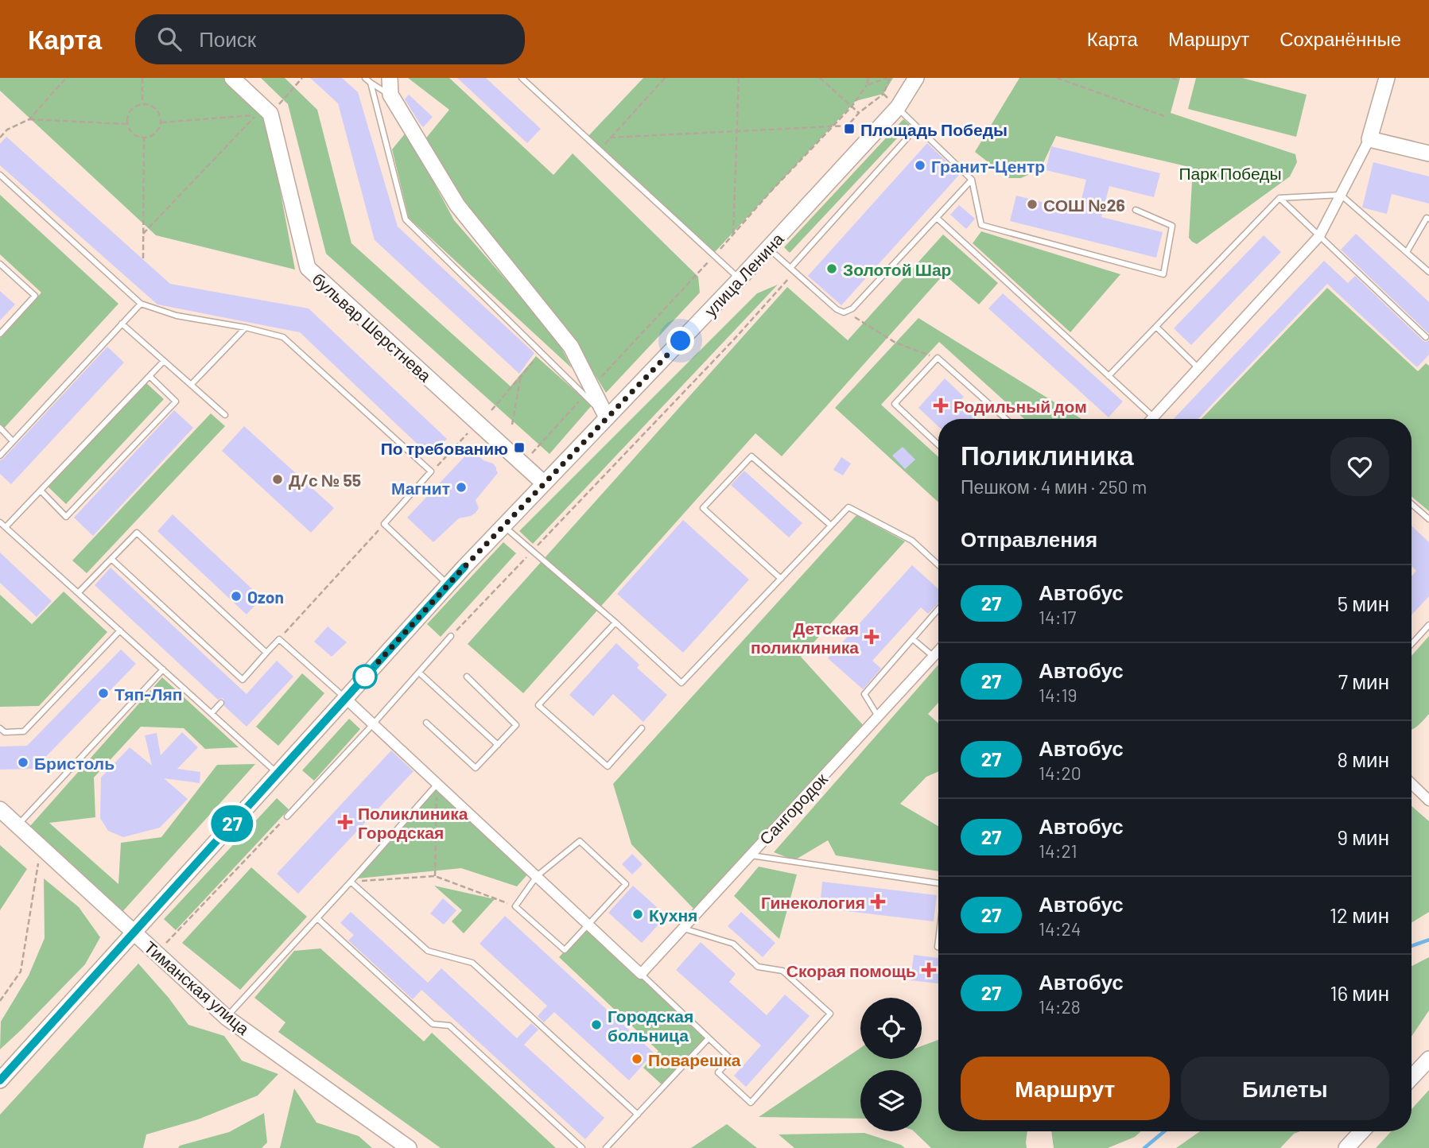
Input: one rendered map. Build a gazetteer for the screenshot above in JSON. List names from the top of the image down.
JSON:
{
  "streets": {
    "street": [
      "улица Ленина",
      "бульвар Шерстнева",
      "Сангородок",
      "Тиманская улица"
    ]
  },
  "crossings": [
    ["улица Ленина", "бульвар Шерстнева"],
    ["улица Ленина", "Тиманская улица"]
  ],
  "parks": ["Парк Победы"],
  "places": {
    "transit": ["Площадь Победы", "По требованию"],
    "other": [
      "Гранит-Центр",
      "СОШ №26",
      "Золотой Шар",
      "Д/с № 55",
      "Магнит",
      "Ozon",
      "Тяп-Ляп",
      "Бристоль",
      "Кухня",
      "Городская больница",
      "Поварешка"
    ],
    "health": [
      "Родильный дом",
      "Детская поликлиника",
      "Поликлиника Городская",
      "Гинекология",
      "Скорая помощь"
    ]
  },
  "lines": ["bus line 27"],
  "page": {
    "header": "Карта",
    "search": "Поиск",
    "nav": ["Карта", "Маршрут", "Сохранённые"],
    "on_map": "27",
    "heading": [
      ["Поликлиника", "Пешком · 4 мин · 250 m"],
      "Отправления"
    ],
    "list": [
      {
        "mark": "27",
        "name": "Автобус",
        "note": "14:17",
        "value": "5 мин"
      },
      {
        "mark": "27",
        "name": "Автобус",
        "note": "14:19",
        "value": "7 мин"
      },
      {
        "mark": "27",
        "name": "Автобус",
        "note": "14:20",
        "value": "8 мин"
      },
      {
        "mark": "27",
        "name": "Автобус",
        "note": "14:21",
        "value": "9 мин"
      },
      {
        "mark": "27",
        "name": "Автобус",
        "note": "14:24",
        "value": "12 мин"
      },
      {
        "mark": "27",
        "name": "Автобус",
        "note": "14:28",
        "value": "16 мин"
      }
    ],
    "buttons": ["Маршрут", "Билеты"]
  }
}
